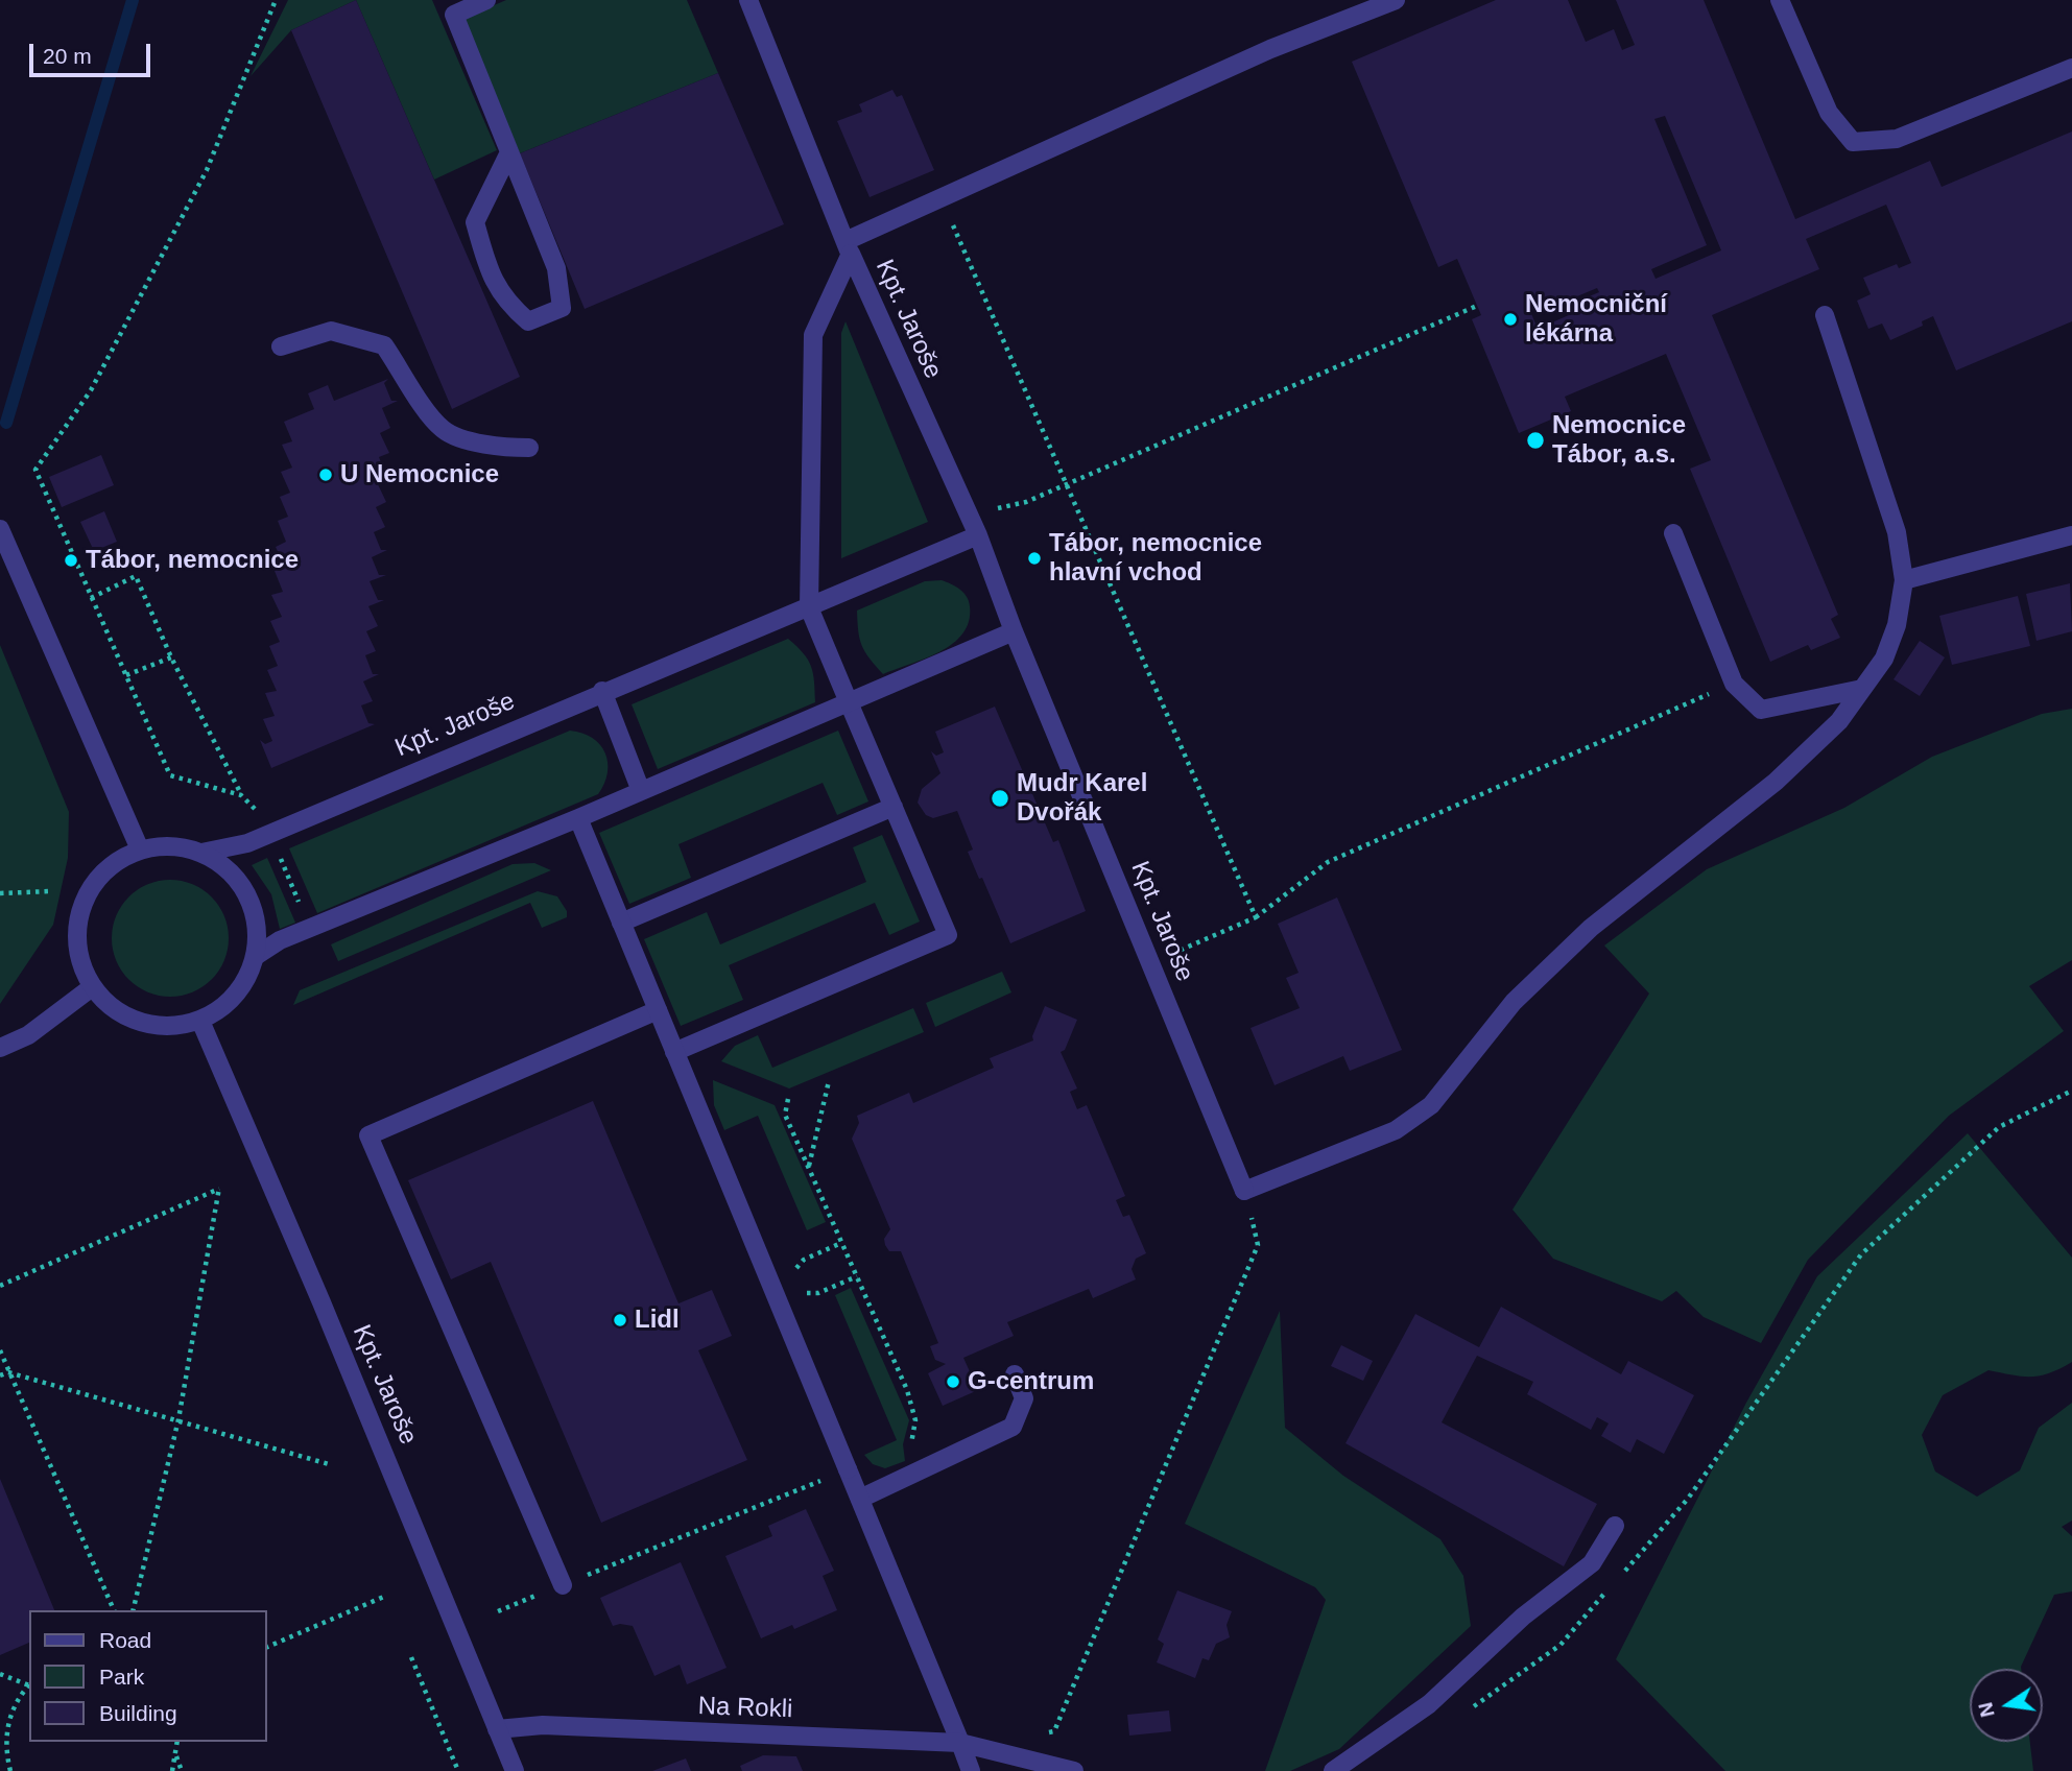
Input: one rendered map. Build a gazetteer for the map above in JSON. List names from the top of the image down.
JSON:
{
  "streets": {
    "street": ["Kpt. Jaroše", "Na Rokli"]
  },
  "crossings": [
    ["Kpt. Jaroše", "Na Rokli"]
  ],
  "places": [
    "Nemocniční lékárna",
    "Nemocnice Tábor, a.s.",
    "U Nemocnice",
    "Tábor, nemocnice hlavní vchod",
    "Tábor, nemocnice",
    "Mudr Karel Dvořák",
    "Lidl",
    "G-centrum"
  ],
  "legend": ["Road", "Park", "Building"],
  "scale_bar": "20 m",
  "north": "left"
}
